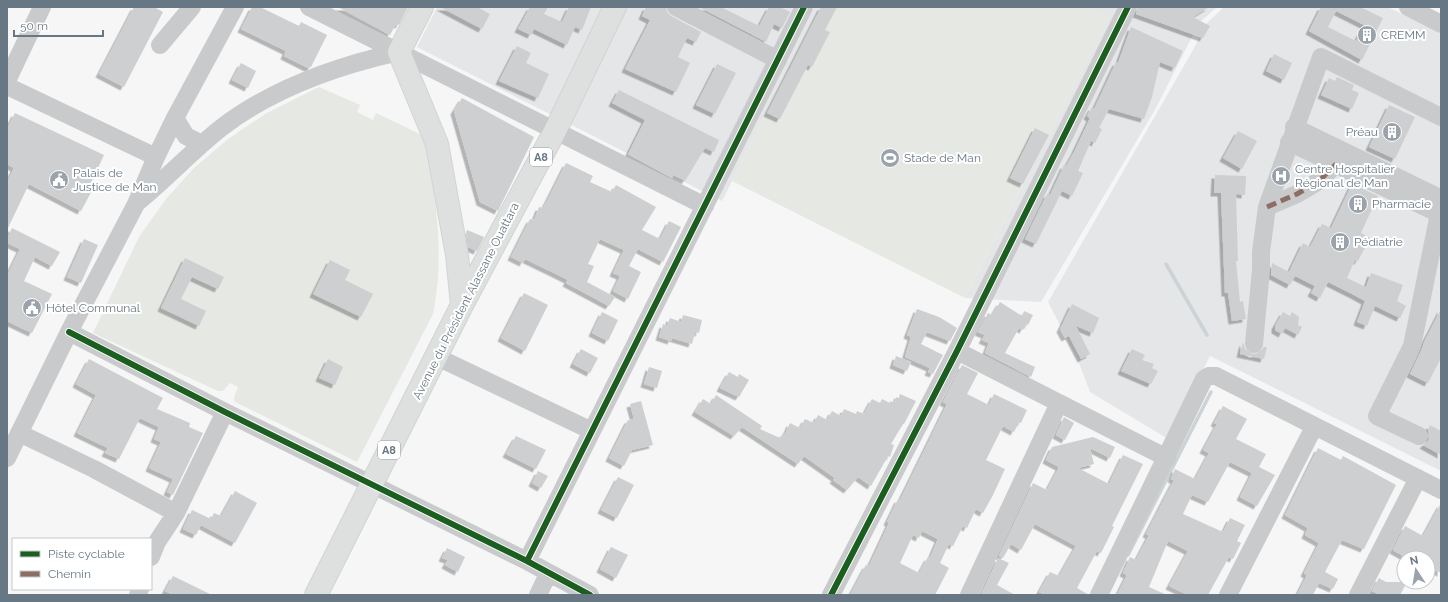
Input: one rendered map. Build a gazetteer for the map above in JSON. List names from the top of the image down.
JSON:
{
  "streets": {
    "main road": ["A8", "Avenue du Président Alassane Ouattara"]
  },
  "places": {
    "building": [
      "CREMM",
      "Préau",
      "Pharmacie",
      "Pédiatrie"
    ],
    "sports": ["Stade de Man"],
    "hospital": ["Centre Hospitalier Régional de Man"],
    "public building": ["Palais de Justice de Man", "Hôtel Communal"]
  },
  "legend": ["Piste cyclable", "Chemin"],
  "scale_bar": "50 m",
  "north": "top"
}
